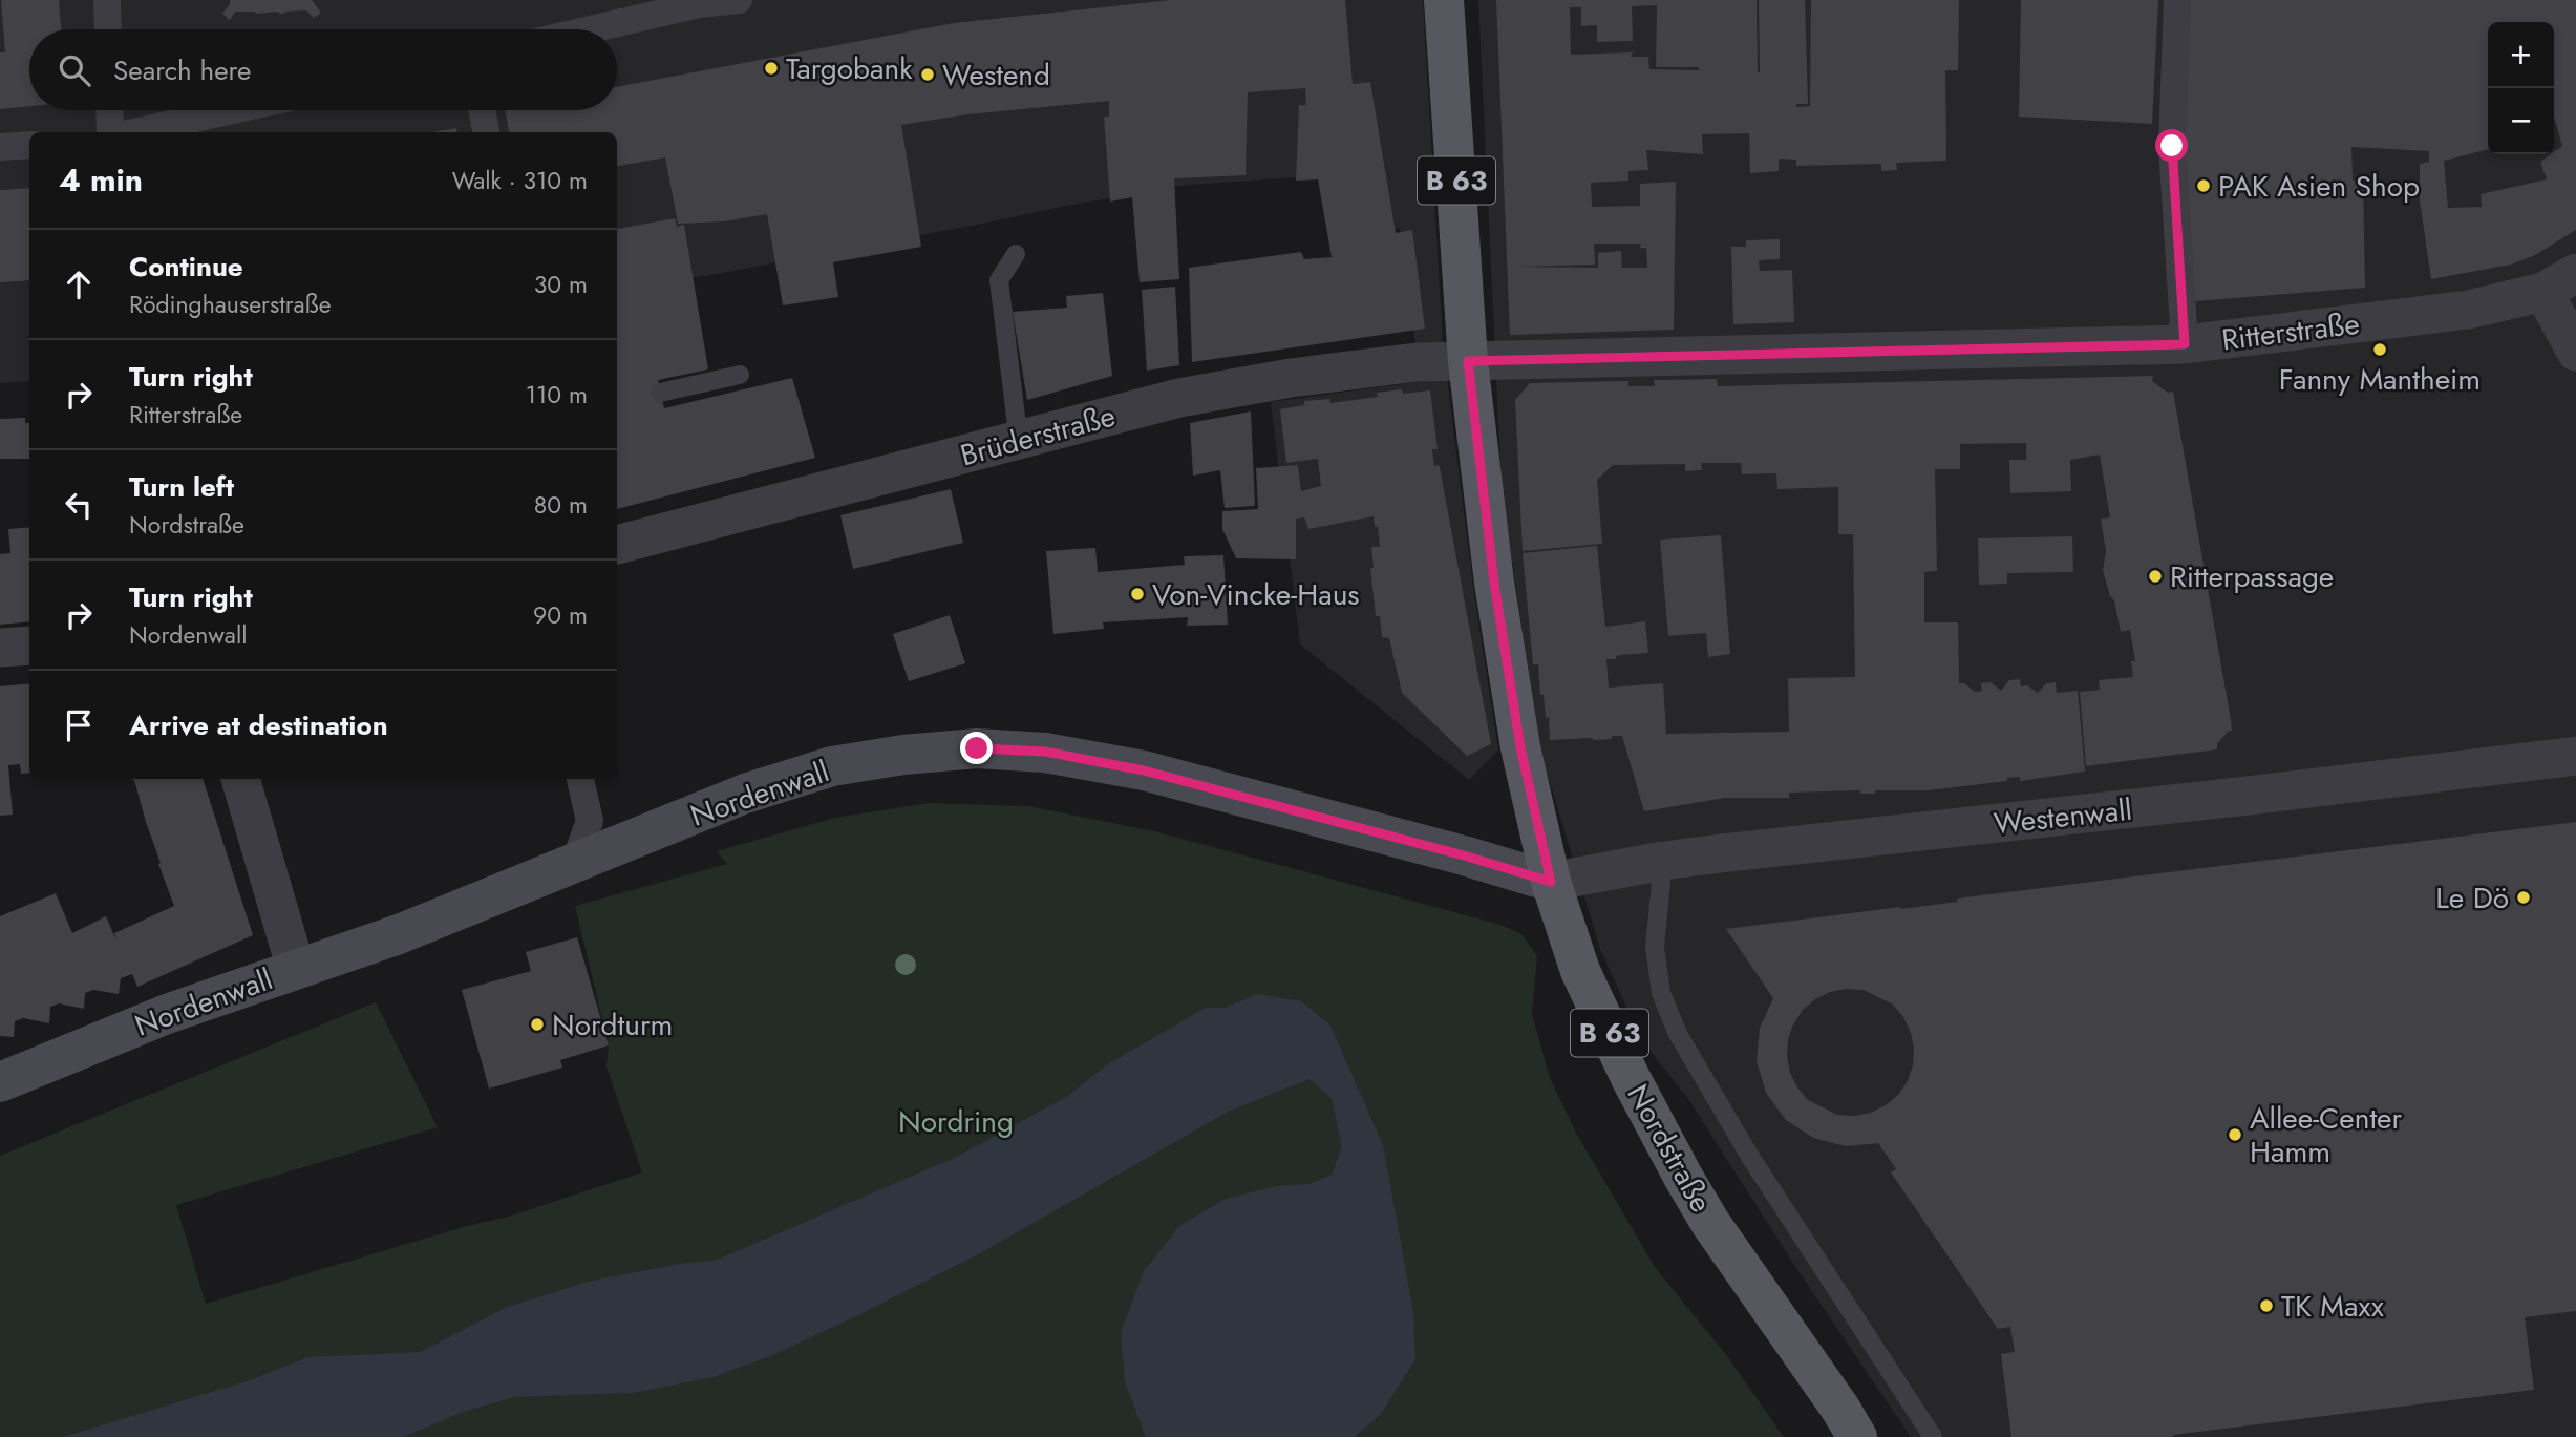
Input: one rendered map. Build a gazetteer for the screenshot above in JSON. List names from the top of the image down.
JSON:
{
  "streets": {
    "main road": ["B 63", "Nordenwall", "Nordstraße"],
    "street": ["Ritterstraße", "Brüderstraße", "Westenwall"]
  },
  "crossings": [
    ["Ritterstraße", "Brüderstraße"],
    ["Ritterstraße", "Nordstraße"],
    ["Brüderstraße", "Nordstraße"],
    ["Nordenwall", "Westenwall"],
    ["Nordenwall", "Nordstraße"],
    ["Westenwall", "Nordstraße"]
  ],
  "parks": ["Nordring"],
  "places": [
    "Targobank",
    "Westend",
    "PAK Asien Shop",
    "Fanny Mantheim",
    "Ritterpassage",
    "Von-Vincke-Haus",
    "Le Dö",
    "Nordturm",
    "Allee-Center Hamm",
    "TK Maxx"
  ],
  "page": {
    "map_buttons": ["+", "−"],
    "search": "Search here",
    "heading": ["4 min", "Walk · 310 m"],
    "list": [
      ["Continue", "Rödinghauserstraße", "30 m"],
      ["Turn right", "Ritterstraße", "110 m"],
      ["Turn left", "Nordstraße", "80 m"],
      ["Turn right", "Nordenwall", "90 m"],
      "Arrive at destination"
    ]
  }
}
